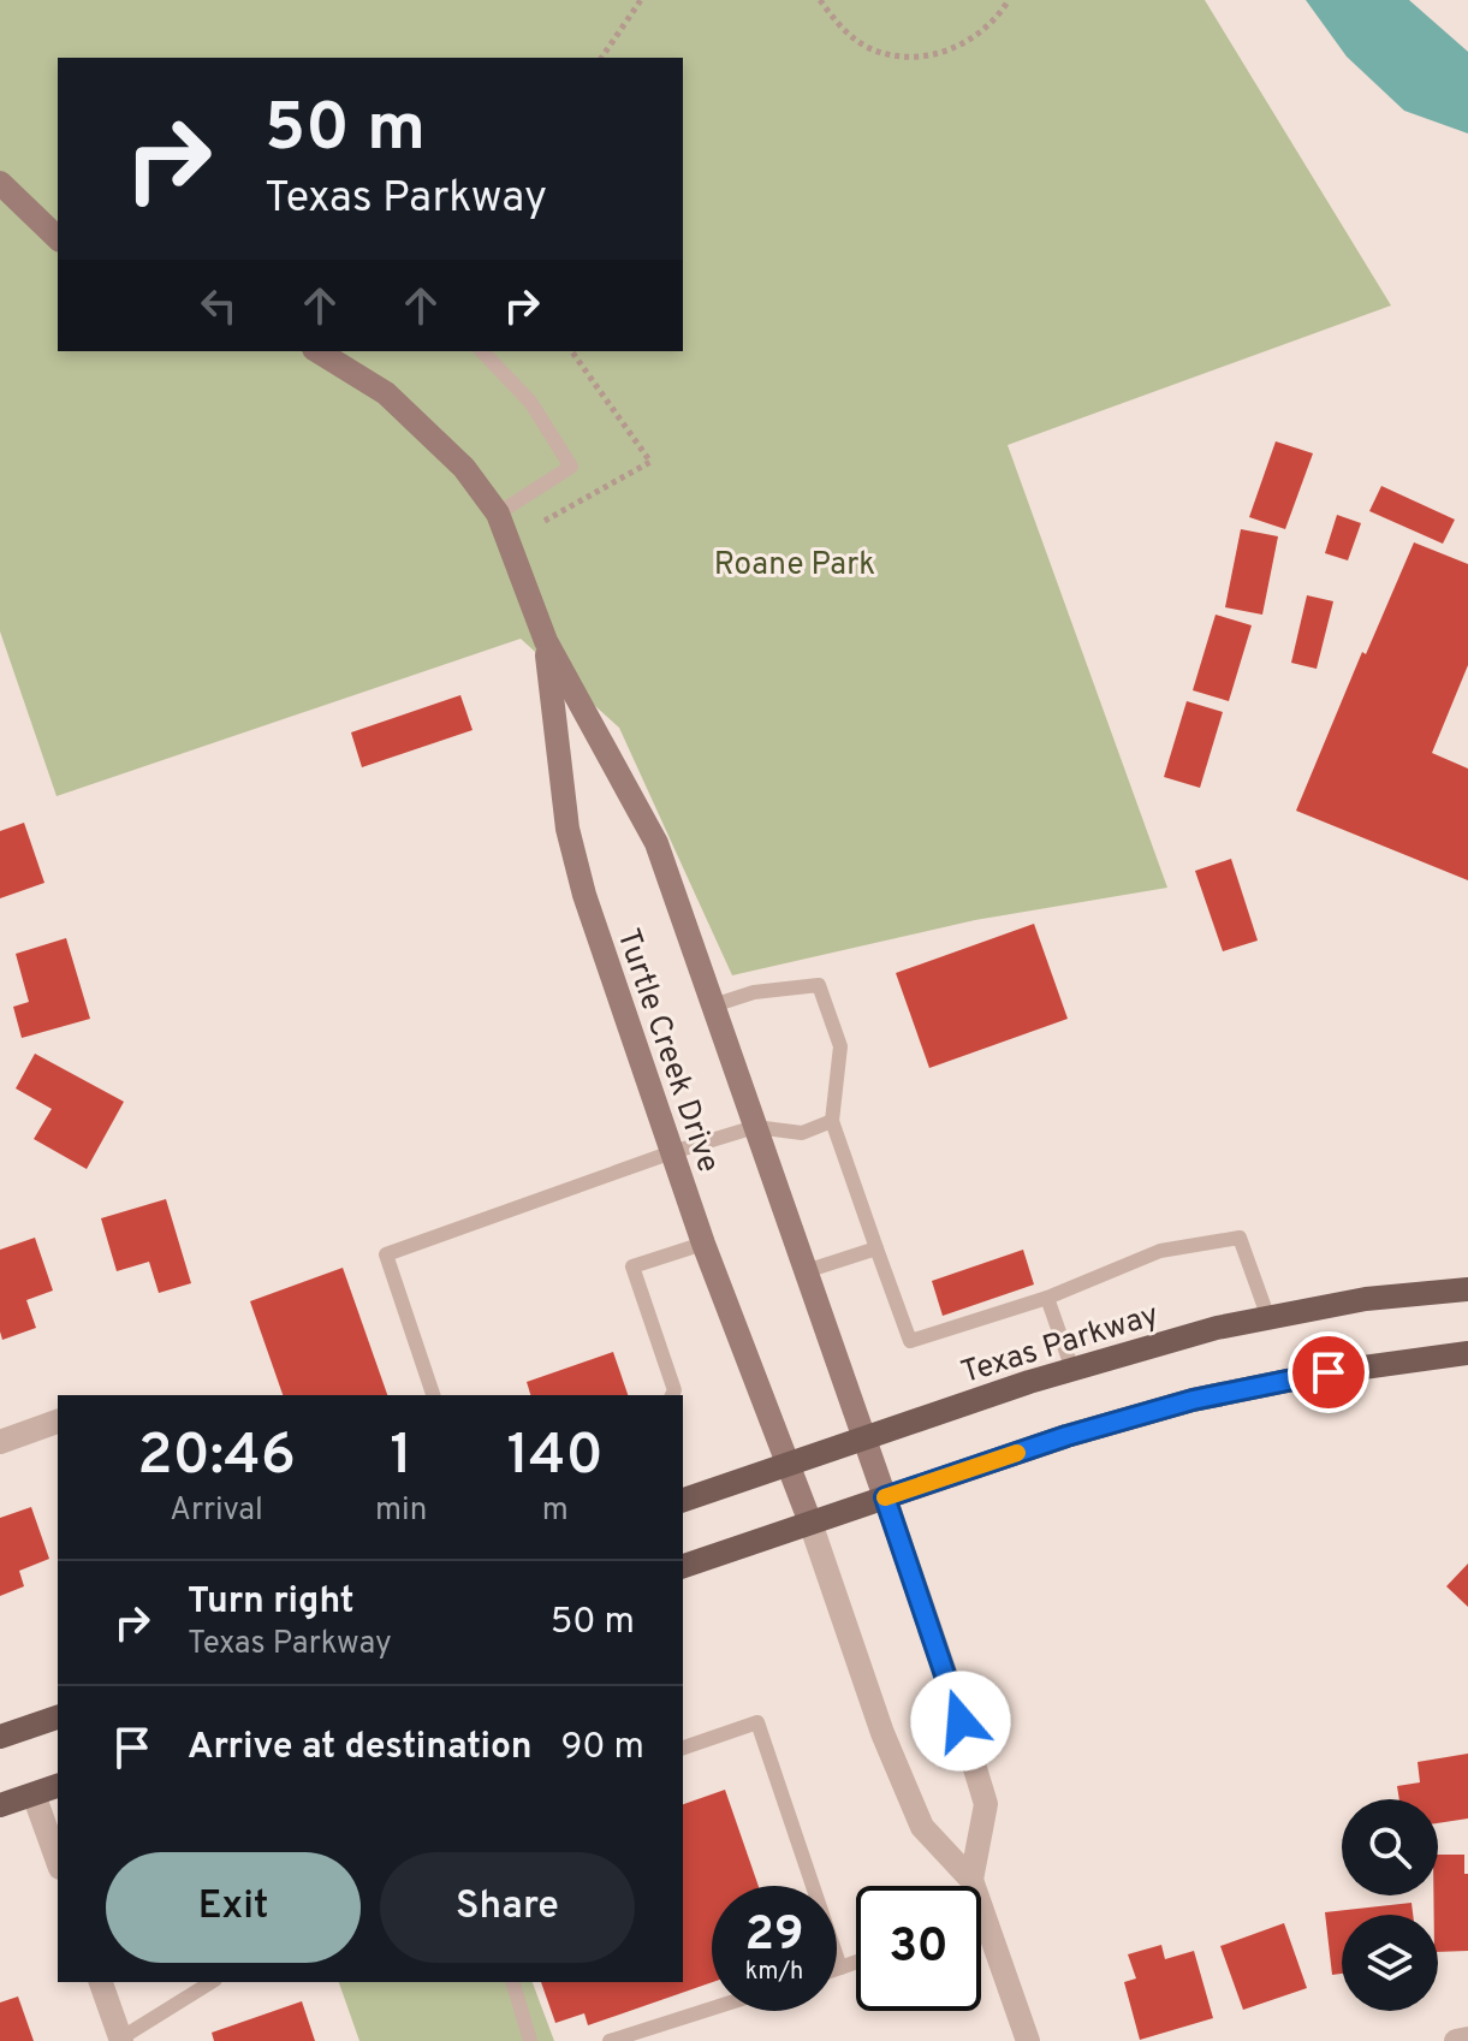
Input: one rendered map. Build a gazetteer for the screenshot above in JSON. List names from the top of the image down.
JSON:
{
  "streets": {
    "main road": ["Texas Parkway"],
    "street": ["Turtle Creek Drive"]
  },
  "crossings": [
    ["Turtle Creek Drive", "Texas Parkway"]
  ],
  "parks": ["Roane Park"],
  "page": {
    "turn": ["50 m", "Texas Parkway"],
    "eta": [
      "20:46",
      "Arrival",
      "1",
      "min",
      "140",
      "m"
    ],
    "list": [
      {
        "name": "Turn right",
        "note": "Texas Parkway",
        "value": "50 m"
      },
      {
        "name": "Arrive at destination",
        "value": "90 m"
      }
    ],
    "buttons": ["Exit", "Share"],
    "speed": "29 km/h",
    "limit": "30"
  }
}
